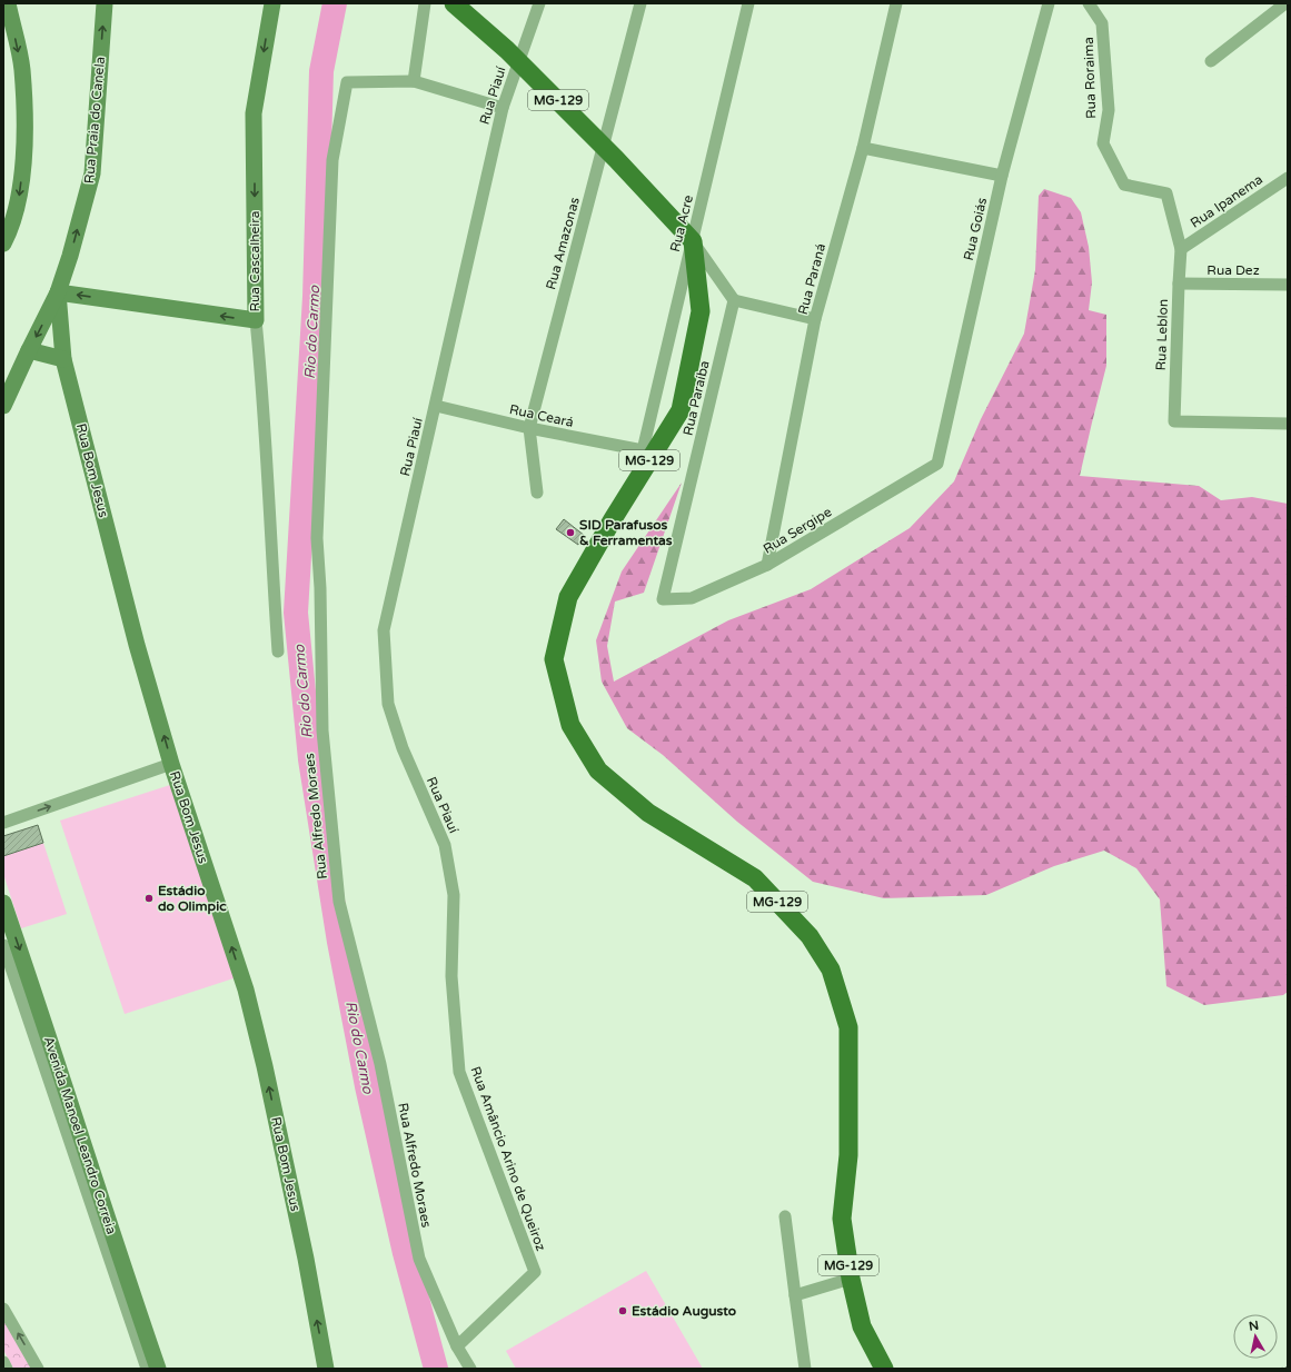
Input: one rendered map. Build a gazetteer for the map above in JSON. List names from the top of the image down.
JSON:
{
  "streets": {
    "main road": ["MG-129"],
    "street": [
      "Rua Roraima",
      "Rua Piauí",
      "Rua Praia do Canela",
      "Rua Ipanema",
      "Rua Acre",
      "Rua Goiás",
      "Rua Amazonas",
      "Rua Cascalheira",
      "Rua Dez",
      "Rua Paraná",
      "Rua Leblon",
      "Rua Paraíba",
      "Rua Ceará",
      "Rua Bom Jesus",
      "Rua Sergipe",
      "Rua Alfredo Moraes",
      "Avenida Manoel Leandro Correia",
      "Rua Amâncio Arino de Queiroz"
    ]
  },
  "crossings": [
    ["Rua Roraima", "Rua Ipanema"],
    ["Rua Roraima", "Rua Leblon"],
    ["Rua Piauí", "Rua Ceará"],
    ["Rua Piauí", "Rua Amâncio Arino de Queiroz"],
    ["MG-129", "Rua Acre"],
    ["Rua Praia do Canela", "Rua Cascalheira"],
    ["Rua Praia do Canela", "Rua Bom Jesus"],
    ["Rua Ipanema", "Rua Leblon"],
    ["Rua Acre", "Rua Ceará"],
    ["Rua Goiás", "Rua Sergipe"],
    ["Rua Amazonas", "Rua Ceará"],
    ["Rua Cascalheira", "Rua Bom Jesus"],
    ["Rua Dez", "Rua Leblon"],
    ["Rua Paraná", "Rua Sergipe"],
    ["Rua Paraíba", "Rua Sergipe"],
    ["Rua Alfredo Moraes", "Rua Amâncio Arino de Queiroz"]
  ],
  "one_way": ["Rua Bom Jesus"],
  "water": ["Rio do Carmo"],
  "places": ["SID Parafusos & Ferramentas", "Estádio do Olimpic", "Estádio Augusto"],
  "north": "top"
}
